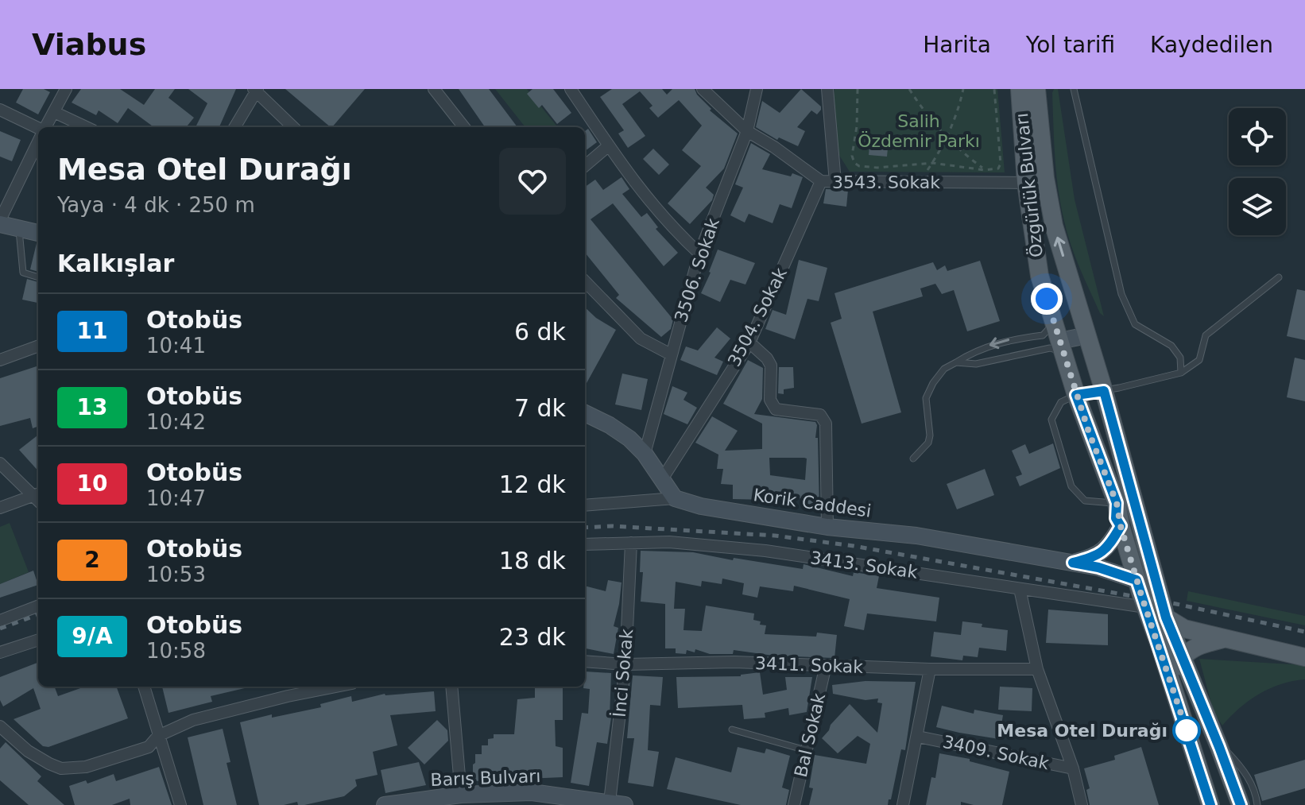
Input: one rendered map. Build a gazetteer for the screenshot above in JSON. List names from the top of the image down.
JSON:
{
  "streets": {
    "main road": ["Özgürlük Bulvarı", "Korik Caddesi", "Barış Bulvarı"],
    "street": [
      "3543. Sokak",
      "3506. Sokak",
      "3504. Sokak",
      "3413. Sokak",
      "3411. Sokak",
      "İnci Sokak",
      "Bal Sokak",
      "3409. Sokak"
    ]
  },
  "crossings": [
    ["3543. Sokak", "Özgürlük Bulvarı"],
    ["3543. Sokak", "3506. Sokak"],
    ["3543. Sokak", "3504. Sokak"],
    ["Özgürlük Bulvarı", "Korik Caddesi"],
    ["Özgürlük Bulvarı", "3413. Sokak"],
    ["3413. Sokak", "İnci Sokak"],
    ["3411. Sokak", "İnci Sokak"],
    ["3411. Sokak", "Bal Sokak"],
    ["İnci Sokak", "Barış Bulvarı"]
  ],
  "parks": ["Salih Özdemir Parkı"],
  "places": ["Mesa Otel Durağı"],
  "lines": ["bus line 11"],
  "page": {
    "header": "Viabus",
    "nav": ["Harita", "Yol tarifi", "Kaydedilen"],
    "heading": [
      ["Mesa Otel Durağı", "Yaya · 4 dk · 250 m"],
      "Kalkışlar"
    ],
    "list": [
      {
        "mark": "11",
        "name": "Otobüs",
        "note": "10:41",
        "value": "6 dk"
      },
      {
        "mark": "13",
        "name": "Otobüs",
        "note": "10:42",
        "value": "7 dk"
      },
      {
        "mark": "10",
        "name": "Otobüs",
        "note": "10:47",
        "value": "12 dk"
      },
      {
        "mark": "2",
        "name": "Otobüs",
        "note": "10:53",
        "value": "18 dk"
      },
      {
        "mark": "9/A",
        "name": "Otobüs",
        "note": "10:58",
        "value": "23 dk"
      }
    ]
  }
}
